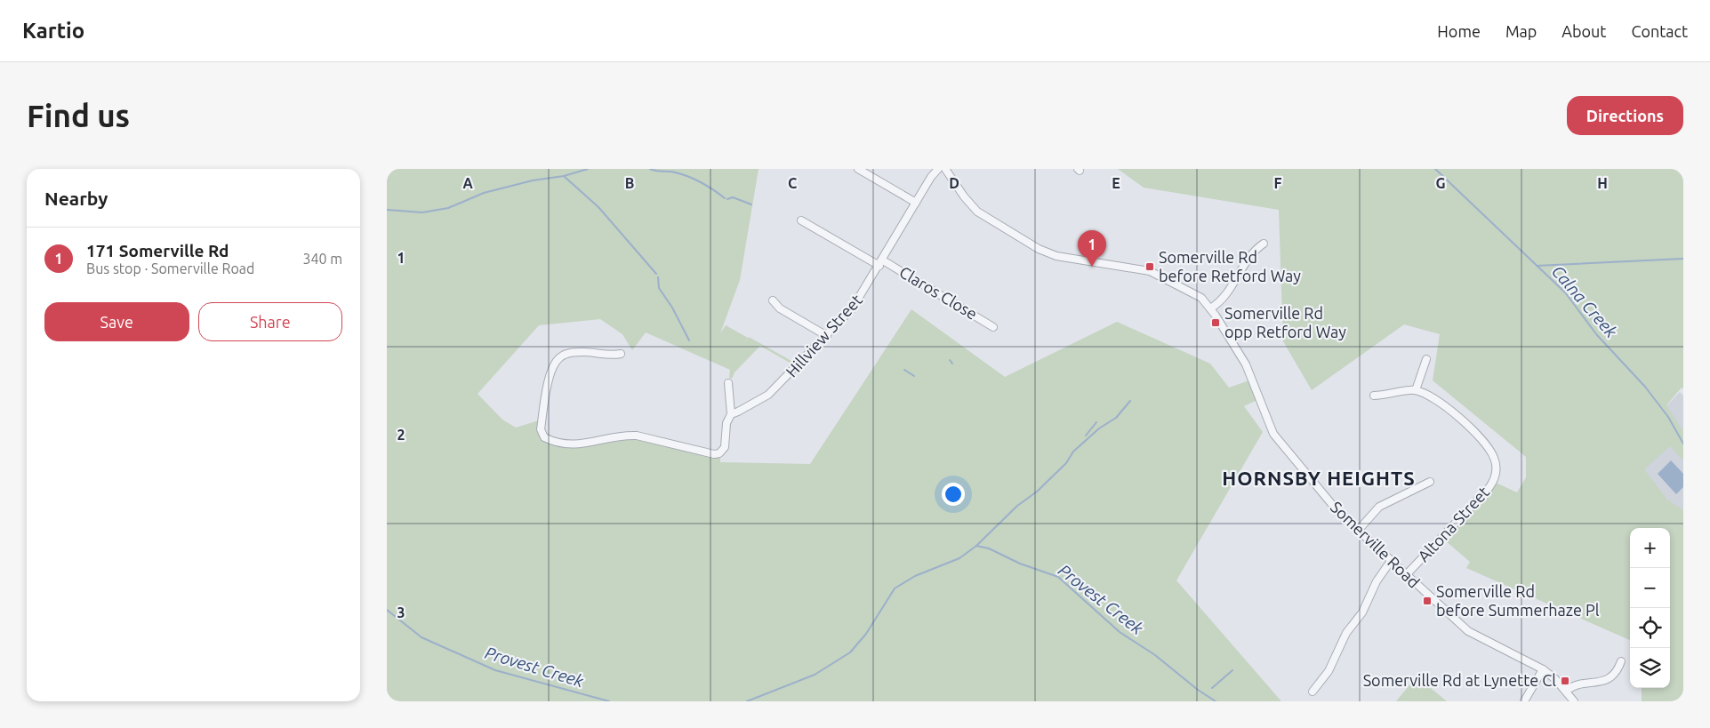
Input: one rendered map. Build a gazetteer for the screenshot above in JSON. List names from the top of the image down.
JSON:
{
  "streets": {
    "street": [
      "Claros Close",
      "Hillview Street",
      "Altona Street",
      "Somerville Road"
    ]
  },
  "crossings": [
    ["Claros Close", "Hillview Street"],
    ["Altona Street", "Somerville Road"]
  ],
  "districts": ["HORNSBY HEIGHTS"],
  "water": ["Calna Creek", "Provest Creek"],
  "places": {
    "transit": [
      "Somerville Rd before Retford Way",
      "Somerville Rd opp Retford Way",
      "Somerville Rd before Summerhaze Pl",
      "Somerville Rd at Lynette Cl"
    ]
  },
  "page": {
    "header": "Kartio",
    "nav": [
      "Home",
      "Map",
      "About",
      "Contact"
    ],
    "buttons": [
      "Directions",
      ["Save", "Share"]
    ],
    "title": "Find us",
    "heading": "Nearby",
    "list": [
      {
        "mark": "1",
        "name": "171 Somerville Rd",
        "note": "Bus stop · Somerville Road",
        "value": "340 m"
      }
    ],
    "pins": "1",
    "map_buttons": ["+", "−"]
  },
  "grid": {
    "columns": [
      "A",
      "B",
      "C",
      "D",
      "E",
      "F",
      "G",
      "H"
    ],
    "rows": ["1", "2", "3"]
  }
}
